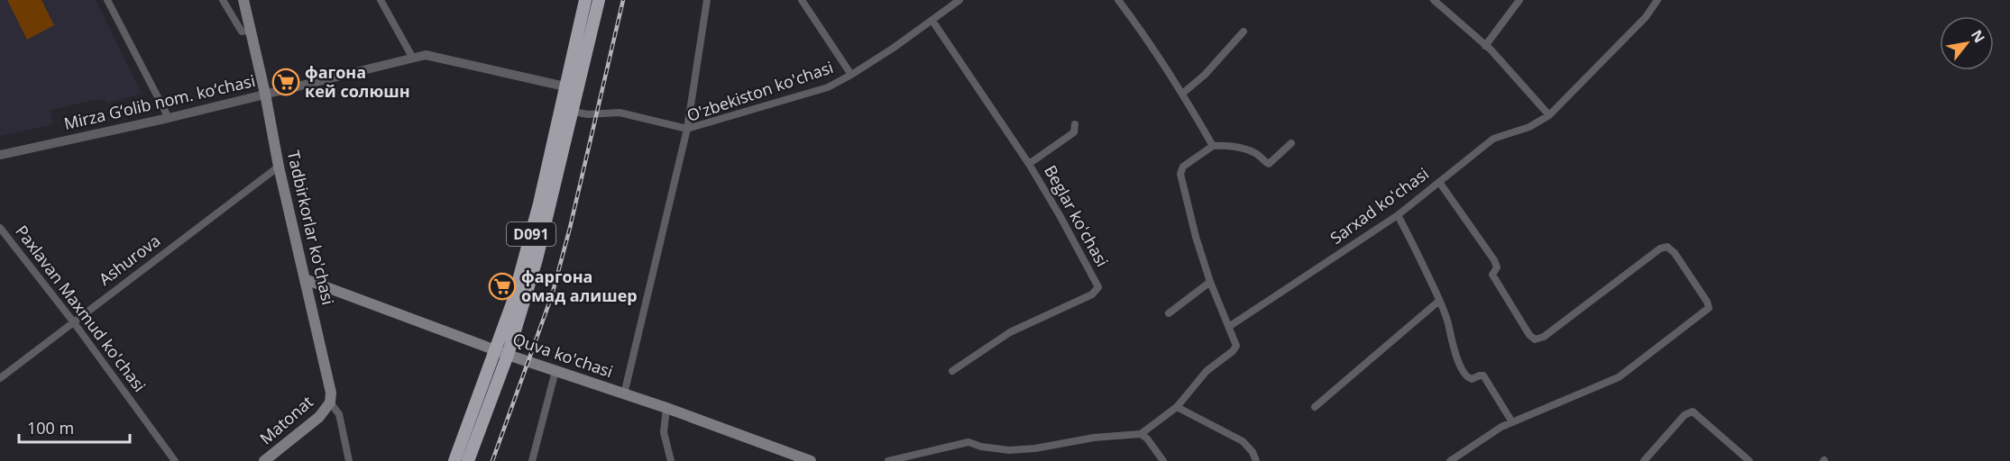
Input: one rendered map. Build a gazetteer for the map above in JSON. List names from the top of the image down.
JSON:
{
  "streets": {
    "highway": ["D091"],
    "main road": ["Tadbirkorlar ko'chasi", "Quva ko'chasi", "Matonat"],
    "street": [
      "O'zbekiston ko'chasi",
      "Mirza G‘olib nom. ko‘chasi",
      "Sarxad koʻchasi",
      "Beglar koʻchasi",
      "Ashurova",
      "Paxlavan Maxmud ko'chasi"
    ]
  },
  "crossings": [
    ["O'zbekiston ko'chasi", "Beglar koʻchasi"],
    ["O'zbekiston ko'chasi", "Quva ko'chasi"],
    ["Mirza G‘olib nom. ko‘chasi", "Tadbirkorlar ko'chasi"],
    ["Mirza G‘olib nom. ko‘chasi", "D091"],
    ["Tadbirkorlar ko'chasi", "Ashurova"],
    ["Tadbirkorlar ko'chasi", "Quva ko'chasi"],
    ["Tadbirkorlar ko'chasi", "Matonat"],
    ["D091", "Quva ko'chasi"],
    ["Ashurova", "Paxlavan Maxmud ko'chasi"]
  ],
  "places": {
    "supermarket": ["фагона кей солюшн", "фаргона омад алишер"]
  },
  "scale_bar": "100 m",
  "north": "top right"
}
